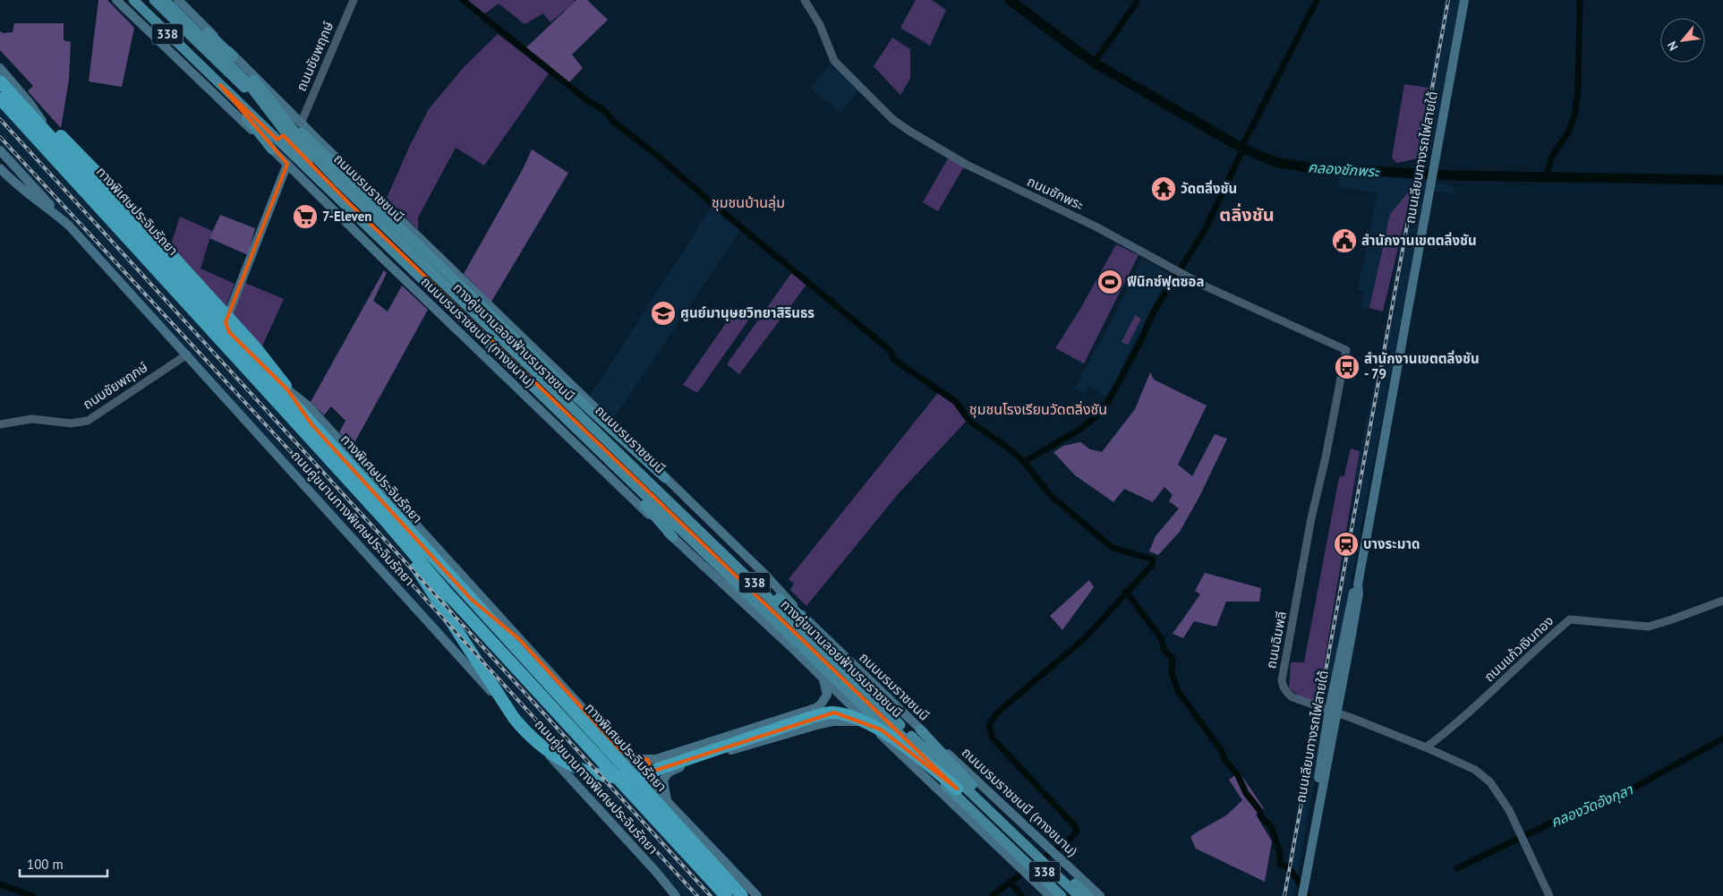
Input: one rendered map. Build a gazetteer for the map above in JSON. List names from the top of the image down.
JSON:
{
  "streets": {
    "highway": ["ทางพิเศษประจิมรัถยา"],
    "main road": [
      "338",
      "ถนนเลียบทางรถไฟสายใต้",
      "ถนนบรมราชชนนี",
      "ถนนบรมราชชนนี (ทางขนาน)",
      "ทางคู่ขนานลอยฟ้าบรมราชชนนี",
      "ถนนคู่ขนานทางพิเศษประจิมรัถยา"
    ],
    "street": [
      "ถนนชัยพฤกษ์",
      "ถนนชักพระ",
      "ถนนฉิมพลี",
      "ถนนแก้วเงินทอง"
    ]
  },
  "crossings": [
    ["338", "ถนนบรมราชชนนี (ทางขนาน)"],
    ["ถนนชัยพฤกษ์", "ถนนบรมราชชนนี (ทางขนาน)"],
    ["ถนนชัยพฤกษ์", "ถนนคู่ขนานทางพิเศษประจิมรัถยา"],
    ["ถนนเลียบทางรถไฟสายใต้", "ถนนฉิมพลี"],
    ["ถนนบรมราชชนนี", "ถนนบรมราชชนนี (ทางขนาน)"],
    ["ถนนชักพระ", "ถนนฉิมพลี"],
    ["ถนนฉิมพลี", "ถนนแก้วเงินทอง"]
  ],
  "districts": ["ชุมชนบ้านลุ่ม", "ตลิ่งชัน", "ชุมชนโรงเรียนวัดตลิ่งชัน"],
  "water": ["คลองชักพระ", "คลองวัดอังกุลา"],
  "places": {
    "temple": ["วัดตลิ่งชัน"],
    "supermarket": ["7-Eleven"],
    "public building": ["สำนักงานเขตตลิ่งชัน"],
    "sports": ["ฟีนิกซ์ฟุตซอล"],
    "school or university": ["ศูนย์มานุษยวิทยาสิรินธร"],
    "bus stop": ["สำนักงานเขตตลิ่งชัน - 79"],
    "station": ["บางระมาด"]
  },
  "scale_bar": "100 m",
  "north": "bottom left"
}
